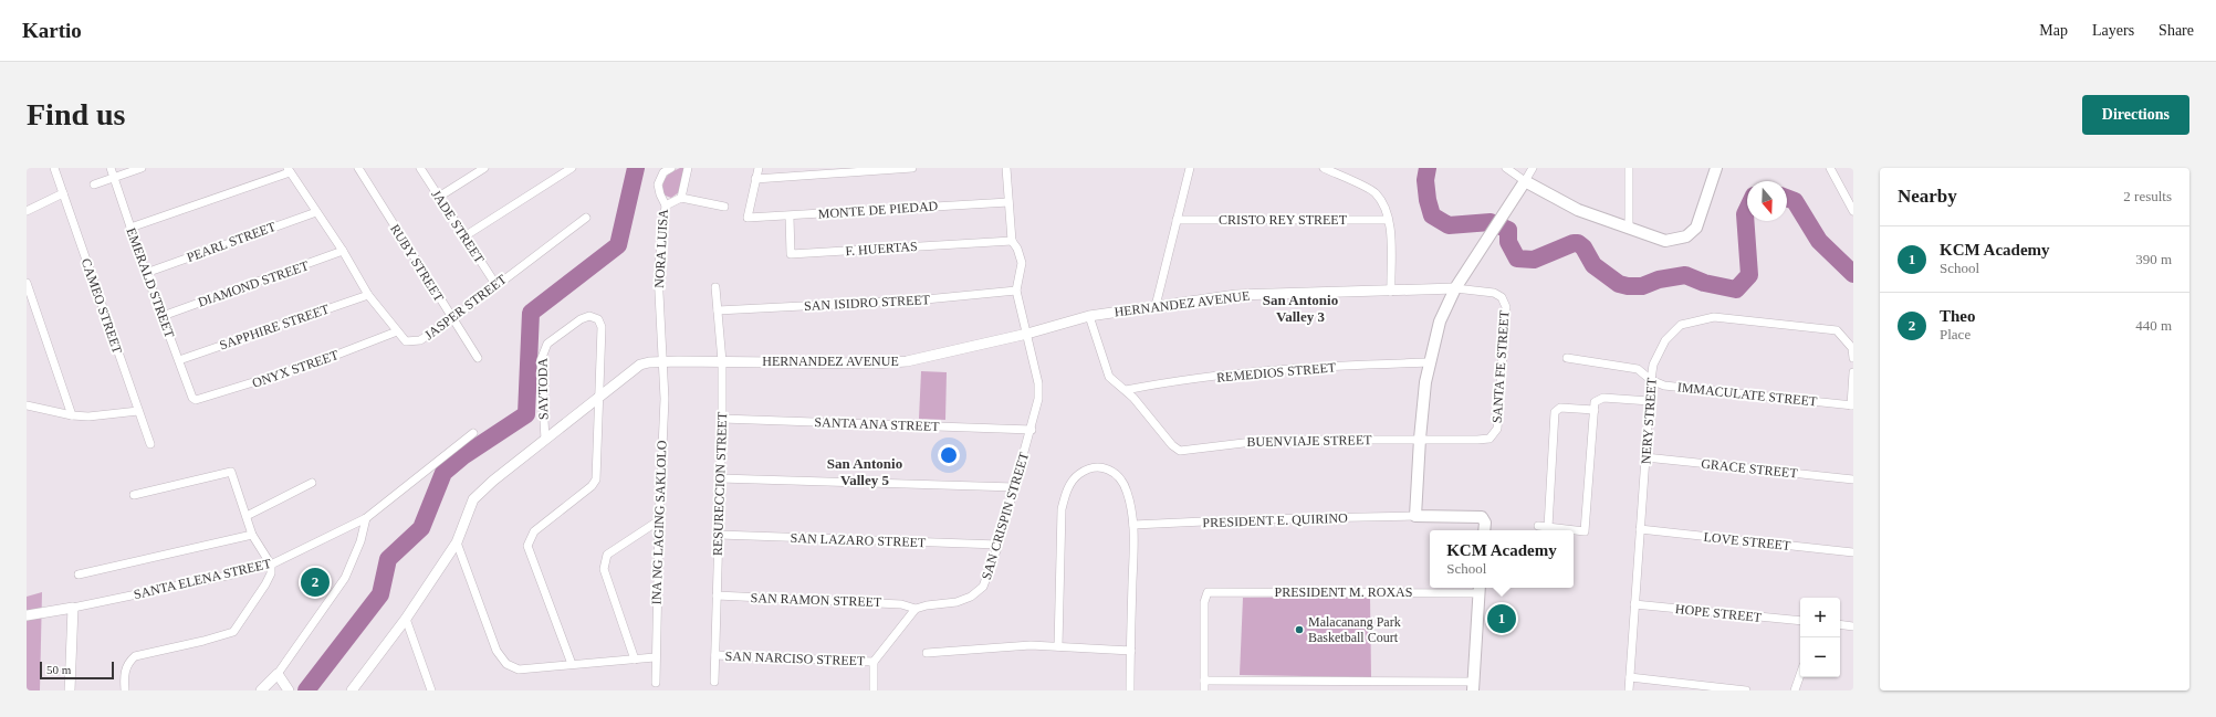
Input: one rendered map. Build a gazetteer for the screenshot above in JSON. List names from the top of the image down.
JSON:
{
  "streets": {
    "street": [
      "MONTE DE PIEDAD",
      "CRISTO REY STREET",
      "JADE STREET",
      "PEARL STREET",
      "NORA LUISA",
      "F. HUERTAS",
      "RUBY STREET",
      "EMERALD STREET",
      "DIAMOND STREET",
      "SAN ISIDRO STREET",
      "HERNANDEZ AVENUE",
      "CAMEO STREET",
      "JASPER STREET",
      "SAPPHIRE STREET",
      "SANTA FE STREET",
      "ONYX STREET",
      "REMEDIOS STREET",
      "SAYTODA",
      "IMMACULATE STREET",
      "NERY STREET",
      "SANTA ANA STREET",
      "BUENVIAJE STREET",
      "GRACE STREET",
      "RESURECCION STREET",
      "SAN CRISPIN STREET",
      "PRESIDENT E. QUIRINO",
      "INA NG LAGING SAKLOLO",
      "SAN LAZARO STREET",
      "LOVE STREET",
      "SANTA ELENA STREET",
      "PRESIDENT M. ROXAS",
      "SAN RAMON STREET",
      "HOPE STREET",
      "SAN NARCISO STREET"
    ]
  },
  "crossings": [
    ["MONTE DE PIEDAD", "F. HUERTAS"],
    ["JADE STREET", "JASPER STREET"],
    ["PEARL STREET", "EMERALD STREET"],
    ["PEARL STREET", "JASPER STREET"],
    ["NORA LUISA", "HERNANDEZ AVENUE"],
    ["NORA LUISA", "INA NG LAGING SAKLOLO"],
    ["RUBY STREET", "JASPER STREET"],
    ["EMERALD STREET", "DIAMOND STREET"],
    ["EMERALD STREET", "SAPPHIRE STREET"],
    ["EMERALD STREET", "ONYX STREET"],
    ["DIAMOND STREET", "JASPER STREET"],
    ["SAN ISIDRO STREET", "RESURECCION STREET"],
    ["SAN ISIDRO STREET", "SAN CRISPIN STREET"],
    ["HERNANDEZ AVENUE", "SANTA FE STREET"],
    ["HERNANDEZ AVENUE", "SAYTODA"],
    ["HERNANDEZ AVENUE", "BUENVIAJE STREET"],
    ["HERNANDEZ AVENUE", "RESURECCION STREET"],
    ["HERNANDEZ AVENUE", "SAN CRISPIN STREET"],
    ["HERNANDEZ AVENUE", "INA NG LAGING SAKLOLO"],
    ["JASPER STREET", "SAPPHIRE STREET"],
    ["JASPER STREET", "ONYX STREET"],
    ["SANTA FE STREET", "BUENVIAJE STREET"],
    ["REMEDIOS STREET", "BUENVIAJE STREET"],
    ["IMMACULATE STREET", "NERY STREET"],
    ["NERY STREET", "GRACE STREET"],
    ["NERY STREET", "LOVE STREET"],
    ["NERY STREET", "HOPE STREET"],
    ["SANTA ANA STREET", "RESURECCION STREET"],
    ["SANTA ANA STREET", "SAN CRISPIN STREET"],
    ["RESURECCION STREET", "SAN LAZARO STREET"],
    ["RESURECCION STREET", "SAN RAMON STREET"],
    ["RESURECCION STREET", "SAN NARCISO STREET"],
    ["SAN CRISPIN STREET", "SAN LAZARO STREET"],
    ["SAN CRISPIN STREET", "SAN RAMON STREET"]
  ],
  "districts": ["San Antonio Valley 3", "San Antonio Valley 5"],
  "places": ["Malacanang Park Basketball Court"],
  "scale_bar": "50 m",
  "north": "bottom",
  "page": {
    "header": "Kartio",
    "nav": ["Map", "Layers", "Share"],
    "buttons": "Directions",
    "title": "Find us",
    "heading": ["Nearby", "2 results"],
    "list": [
      {
        "mark": "1",
        "name": "KCM Academy",
        "note": "School",
        "value": "390 m"
      },
      {
        "mark": "2",
        "name": "Theo",
        "note": "Place",
        "value": "440 m"
      }
    ],
    "popup": ["KCM Academy", "School"],
    "pins": ["2", "1"],
    "map_buttons": ["+", "−"],
    "scale": "50 m"
  }
}
